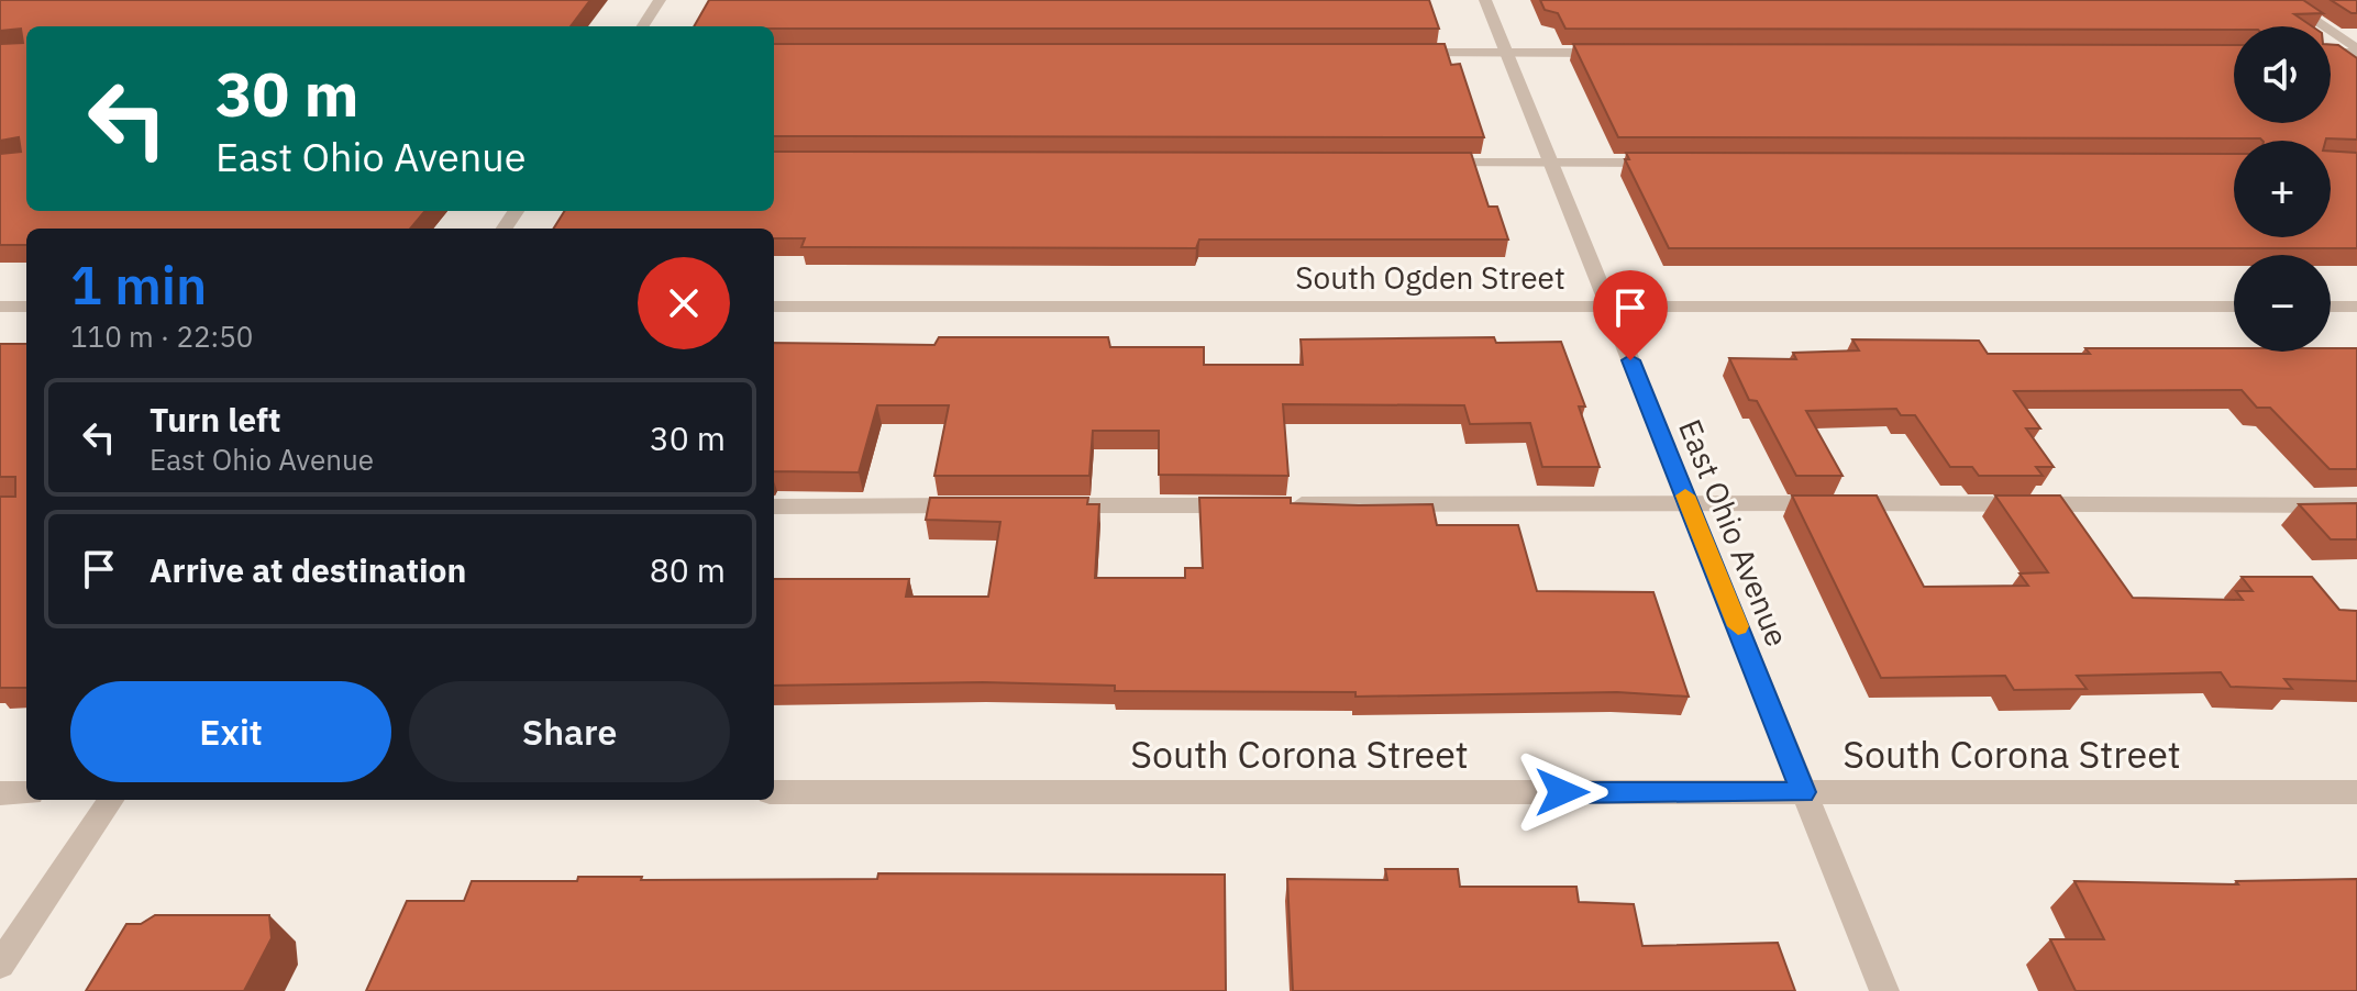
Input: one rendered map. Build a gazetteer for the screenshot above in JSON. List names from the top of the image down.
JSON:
{
  "streets": {
    "street": ["South Ogden Street", "East Ohio Avenue", "South Corona Street"]
  },
  "crossings": [
    ["South Ogden Street", "East Ohio Avenue"],
    ["East Ohio Avenue", "South Corona Street"]
  ],
  "page": {
    "map_buttons": ["+", "−"],
    "turn": ["30 m", "East Ohio Avenue"],
    "heading": ["1 min", "110 m · 22:50"],
    "list": [
      {
        "name": "Turn left",
        "note": "East Ohio Avenue",
        "value": "30 m"
      },
      {
        "name": "Arrive at destination",
        "value": "80 m"
      }
    ],
    "buttons": ["Exit", "Share"]
  }
}
